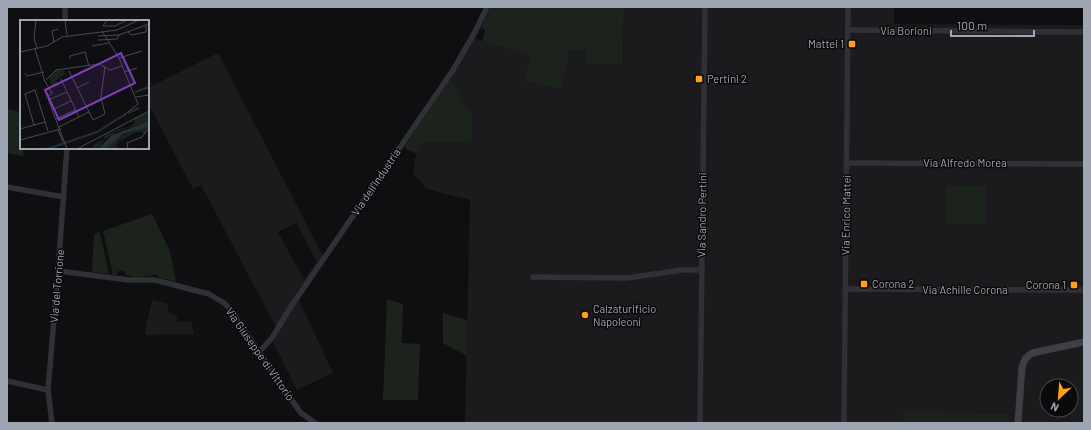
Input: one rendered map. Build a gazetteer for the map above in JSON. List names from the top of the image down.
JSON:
{
  "streets": {
    "street": [
      "Via Borioni",
      "Via Alfredo Morea",
      "Via dell'Industria",
      "Via Sandro Pertini",
      "Via Enrico Mattei",
      "Via del Torrione",
      "Via Achille Corona",
      "Via Giuseppe di Vittorio"
    ]
  },
  "crossings": [
    ["Via Borioni", "Via Enrico Mattei"],
    ["Via Alfredo Morea", "Via Enrico Mattei"],
    ["Via dell'Industria", "Via Giuseppe di Vittorio"],
    ["Via Enrico Mattei", "Via Achille Corona"],
    ["Via del Torrione", "Via Giuseppe di Vittorio"]
  ],
  "places": {
    "transit": [
      "Mattei 1",
      "Pertini 2",
      "Corona 2",
      "Corona 1"
    ],
    "other": ["Calzaturificio Napoleoni"]
  },
  "scale_bar": "100 m",
  "north": "bottom left"
}
